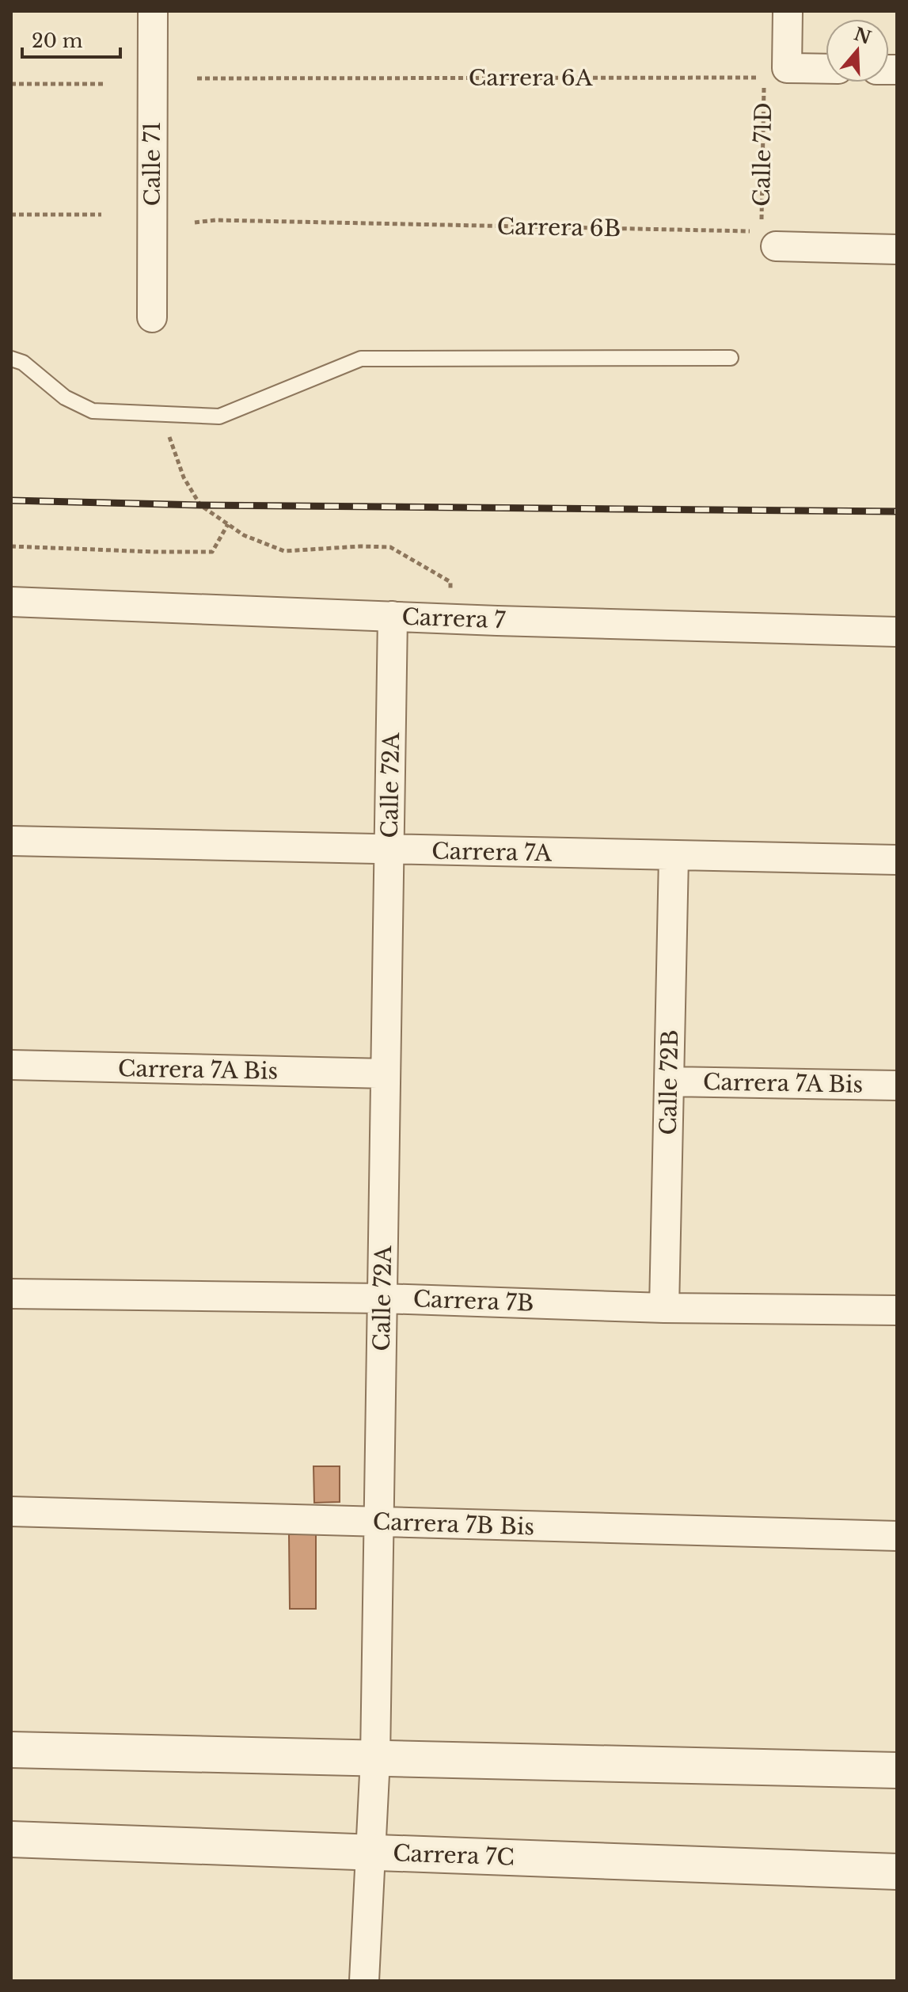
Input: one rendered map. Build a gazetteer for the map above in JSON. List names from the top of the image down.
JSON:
{
  "streets": {
    "street": [
      "Calle 71",
      "Carrera 7",
      "Calle 72A",
      "Carrera 7A",
      "Carrera 7A Bis",
      "Calle 72B",
      "Carrera 7B",
      "Carrera 7B Bis",
      "Carrera 7C"
    ],
    "path": ["Carrera 6A", "Calle 71D", "Carrera 6B"]
  },
  "crossings": [
    ["Carrera 6A", "Calle 71D"],
    ["Calle 71D", "Carrera 6B"],
    ["Carrera 7", "Calle 72A"],
    ["Calle 72A", "Carrera 7A"],
    ["Calle 72A", "Carrera 7A Bis"],
    ["Calle 72A", "Carrera 7B"],
    ["Calle 72A", "Carrera 7B Bis"],
    ["Calle 72A", "Carrera 7C"],
    ["Carrera 7A", "Calle 72B"],
    ["Carrera 7A Bis", "Calle 72B"],
    ["Calle 72B", "Carrera 7B"]
  ],
  "scale_bar": "20 m",
  "north": "top"
}
